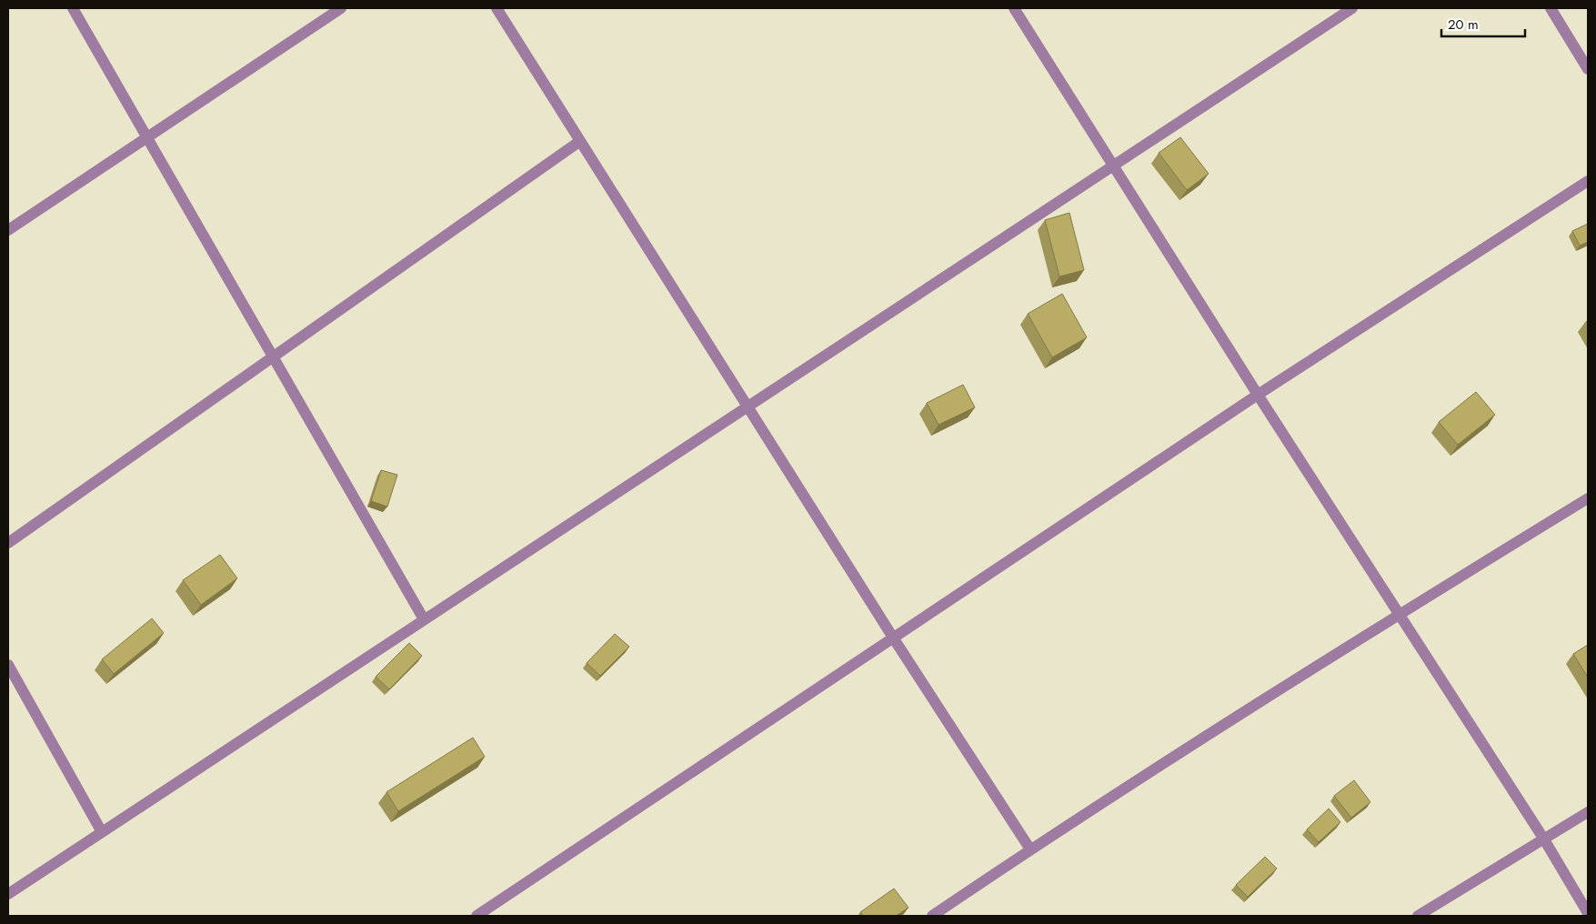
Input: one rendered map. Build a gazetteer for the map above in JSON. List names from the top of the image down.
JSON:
{
  "scale_bar": "20 m"
}
